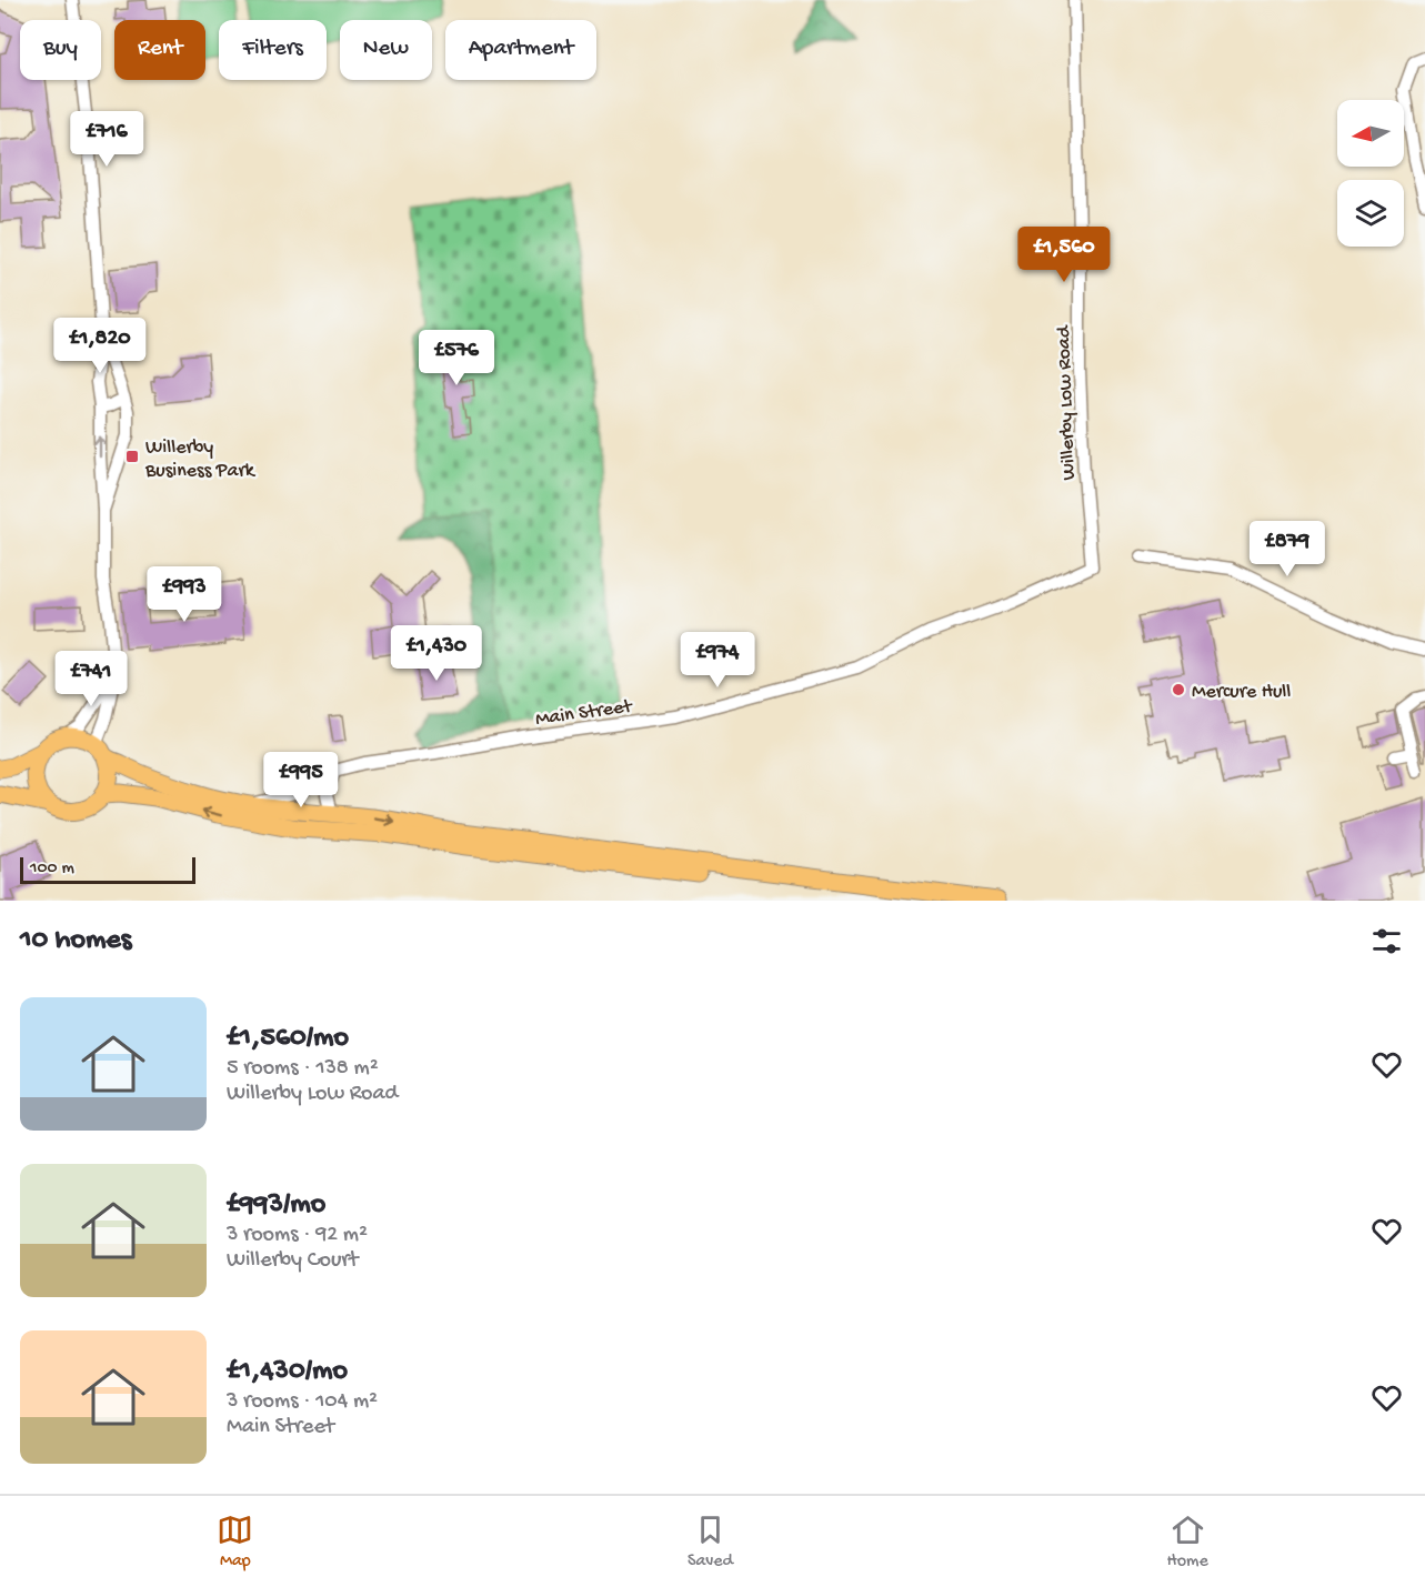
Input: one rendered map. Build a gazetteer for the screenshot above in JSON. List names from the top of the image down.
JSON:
{
  "streets": {
    "street": ["Willerby Low Road", "Main Street"]
  },
  "crossings": [
    ["Willerby Low Road", "Main Street"]
  ],
  "places": {
    "transit": ["Willerby Business Park"],
    "other": ["Mercure Hull"]
  },
  "scale_bar": "100 m",
  "north": "left",
  "page": {
    "chip": [
      "Buy",
      "Rent",
      "Filters",
      "New",
      "Apartment"
    ],
    "price": [
      "£716",
      "£1,560",
      "£1,820",
      "£576",
      "£879",
      "£993",
      "£1,430",
      "£974",
      "£741",
      "£995"
    ],
    "scale": "100 m",
    "heading": "10 homes",
    "list": [
      {
        "name": "£1,560/mo",
        "note": "5 rooms · 138 m² · Willerby Low Road"
      },
      {
        "name": "£993/mo",
        "note": "3 rooms · 92 m² · Willerby Court"
      },
      {
        "name": "£1,430/mo",
        "note": "3 rooms · 104 m² · Main Street"
      }
    ],
    "tabs": ["Map", "Saved", "Home"]
  }
}
